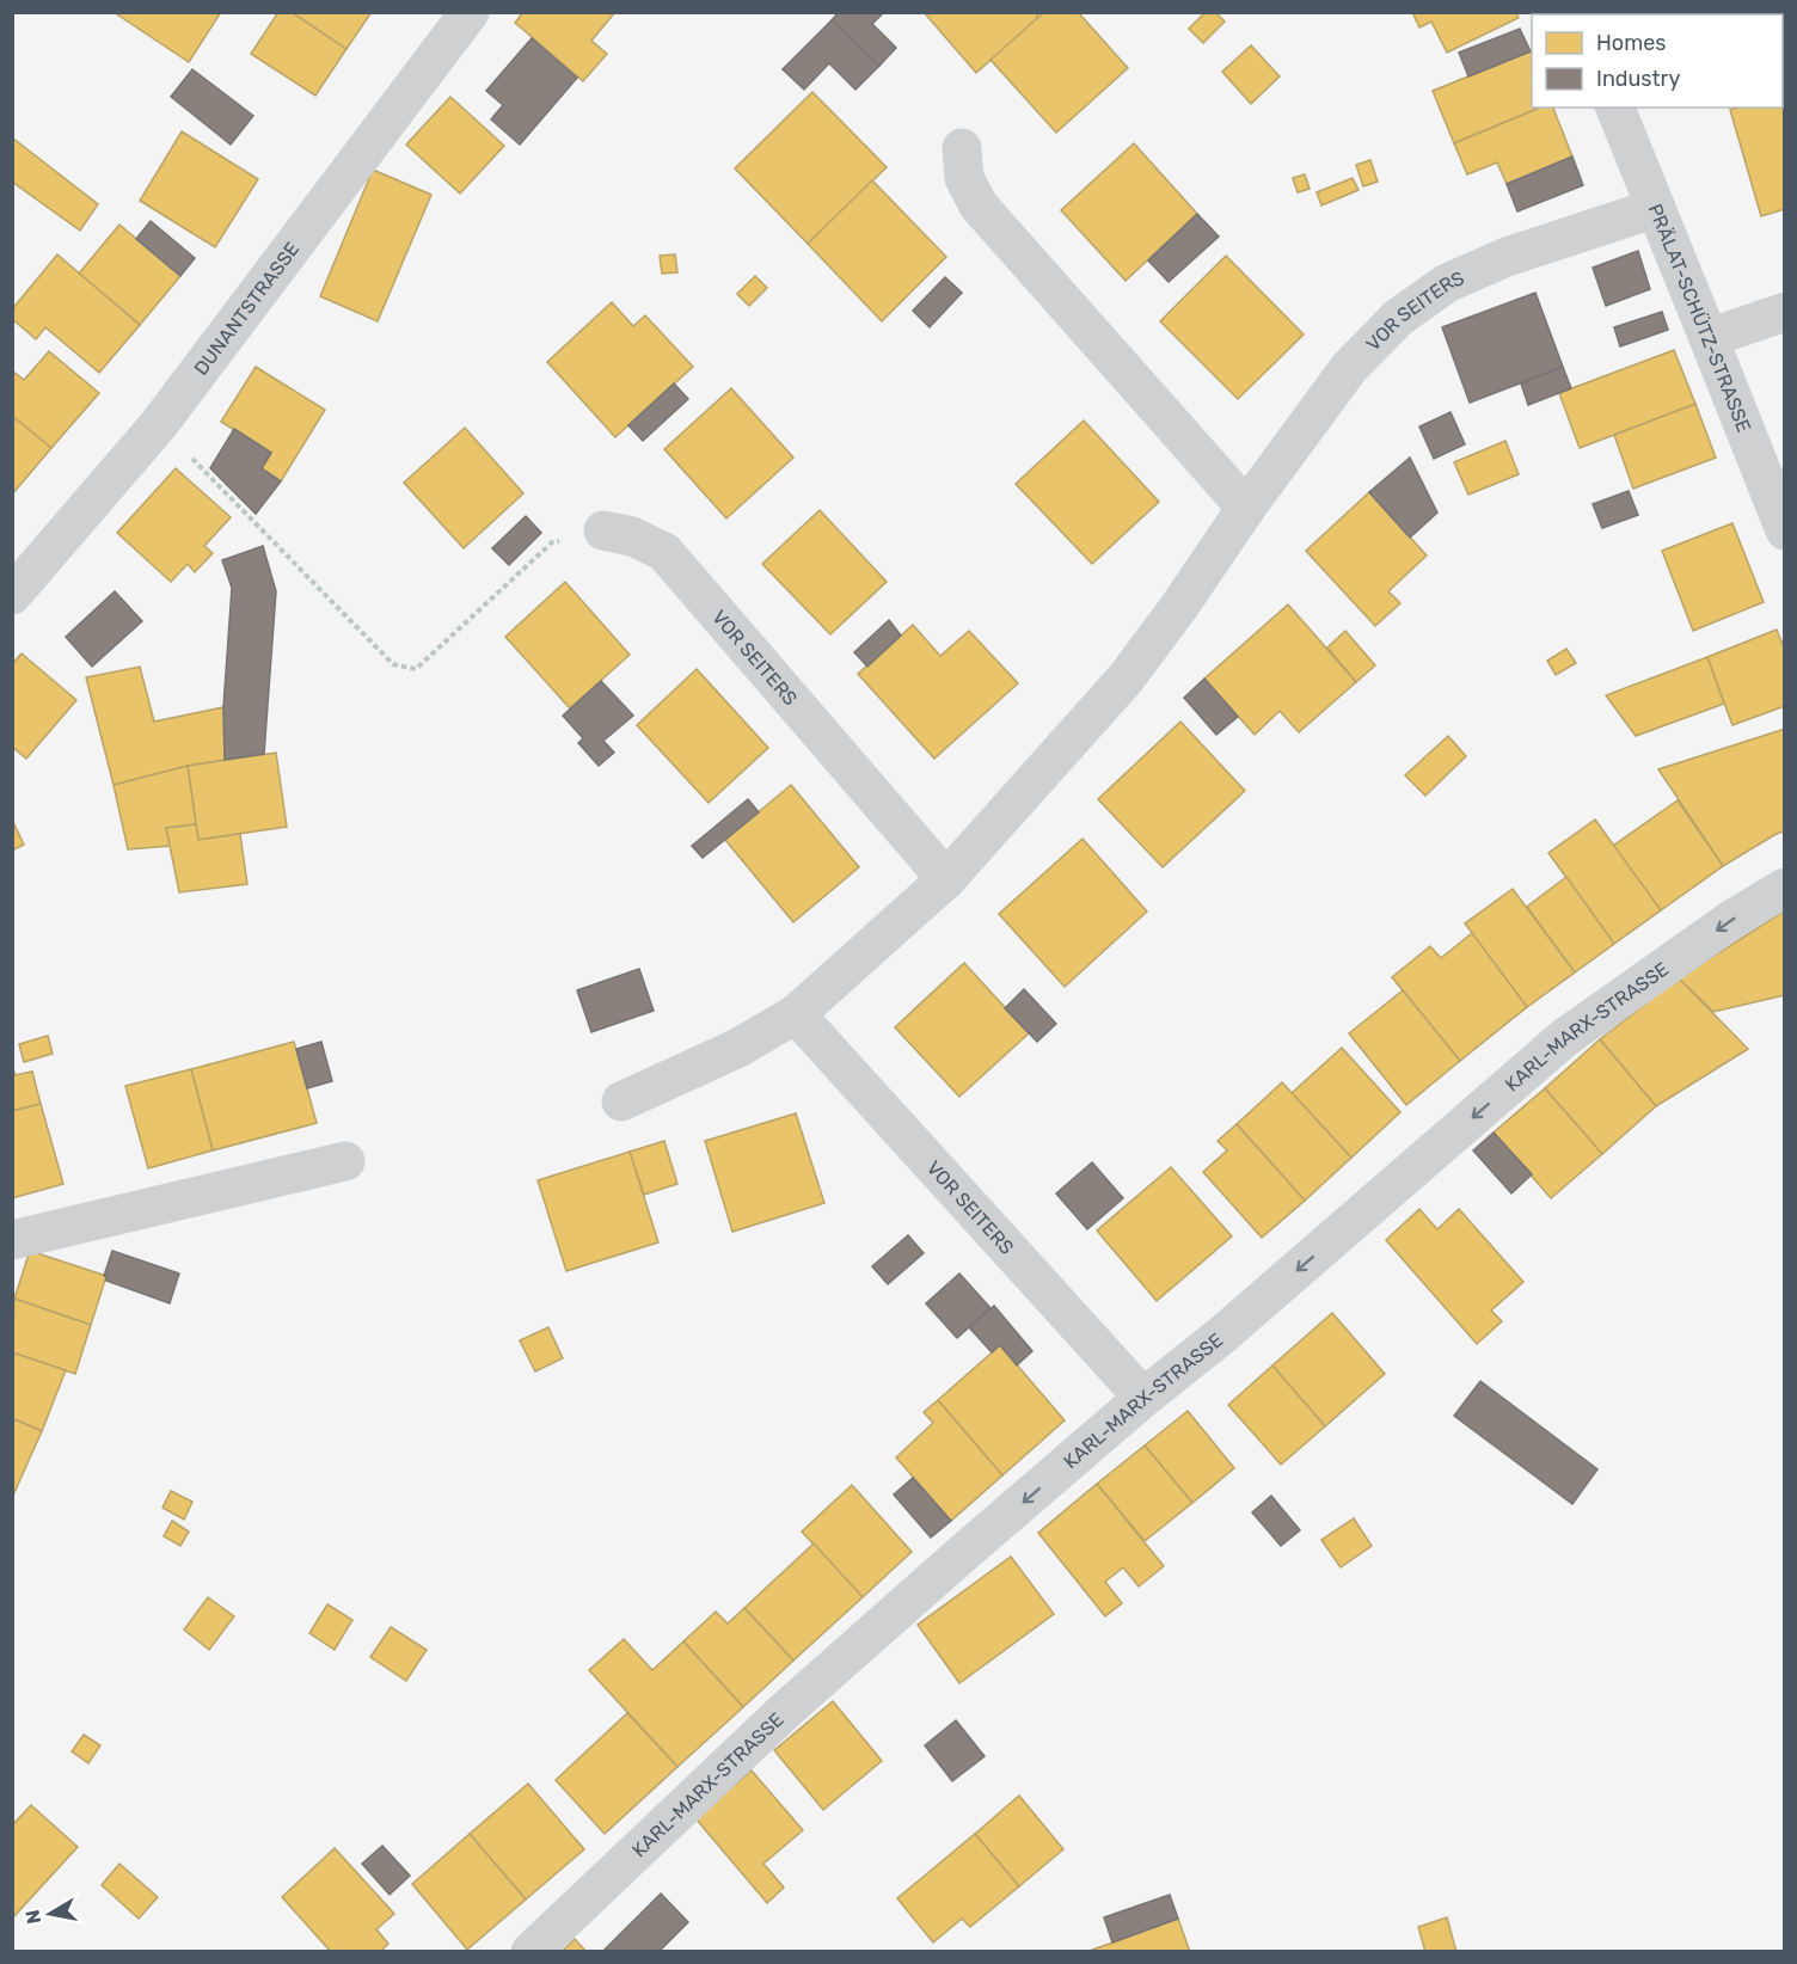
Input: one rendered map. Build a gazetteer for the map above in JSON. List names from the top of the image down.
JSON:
{
  "streets": {
    "street": [
      "DUNANTSTRASSE",
      "VOR SEITERS",
      "PRÄLAT-SCHÜTZ-STRASSE",
      "KARL-MARX-STRASSE"
    ]
  },
  "crossings": [
    ["VOR SEITERS", "PRÄLAT-SCHÜTZ-STRASSE"],
    ["VOR SEITERS", "KARL-MARX-STRASSE"]
  ],
  "one_way": ["KARL-MARX-STRASSE"],
  "legend": ["Homes", "Industry"],
  "north": "left"
}
